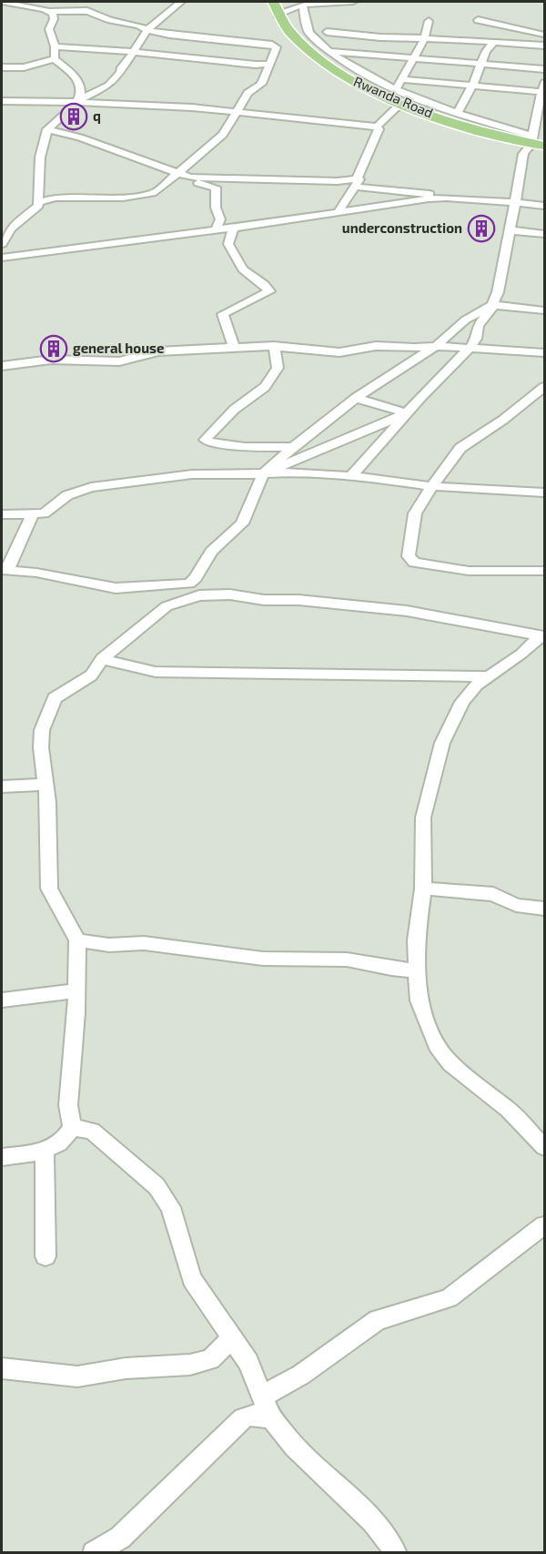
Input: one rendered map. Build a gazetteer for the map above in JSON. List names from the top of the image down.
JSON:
{
  "streets": {
    "highway": ["Rwanda Road"]
  },
  "places": {
    "building": ["q", "underconstruction", "general house"]
  }
}
